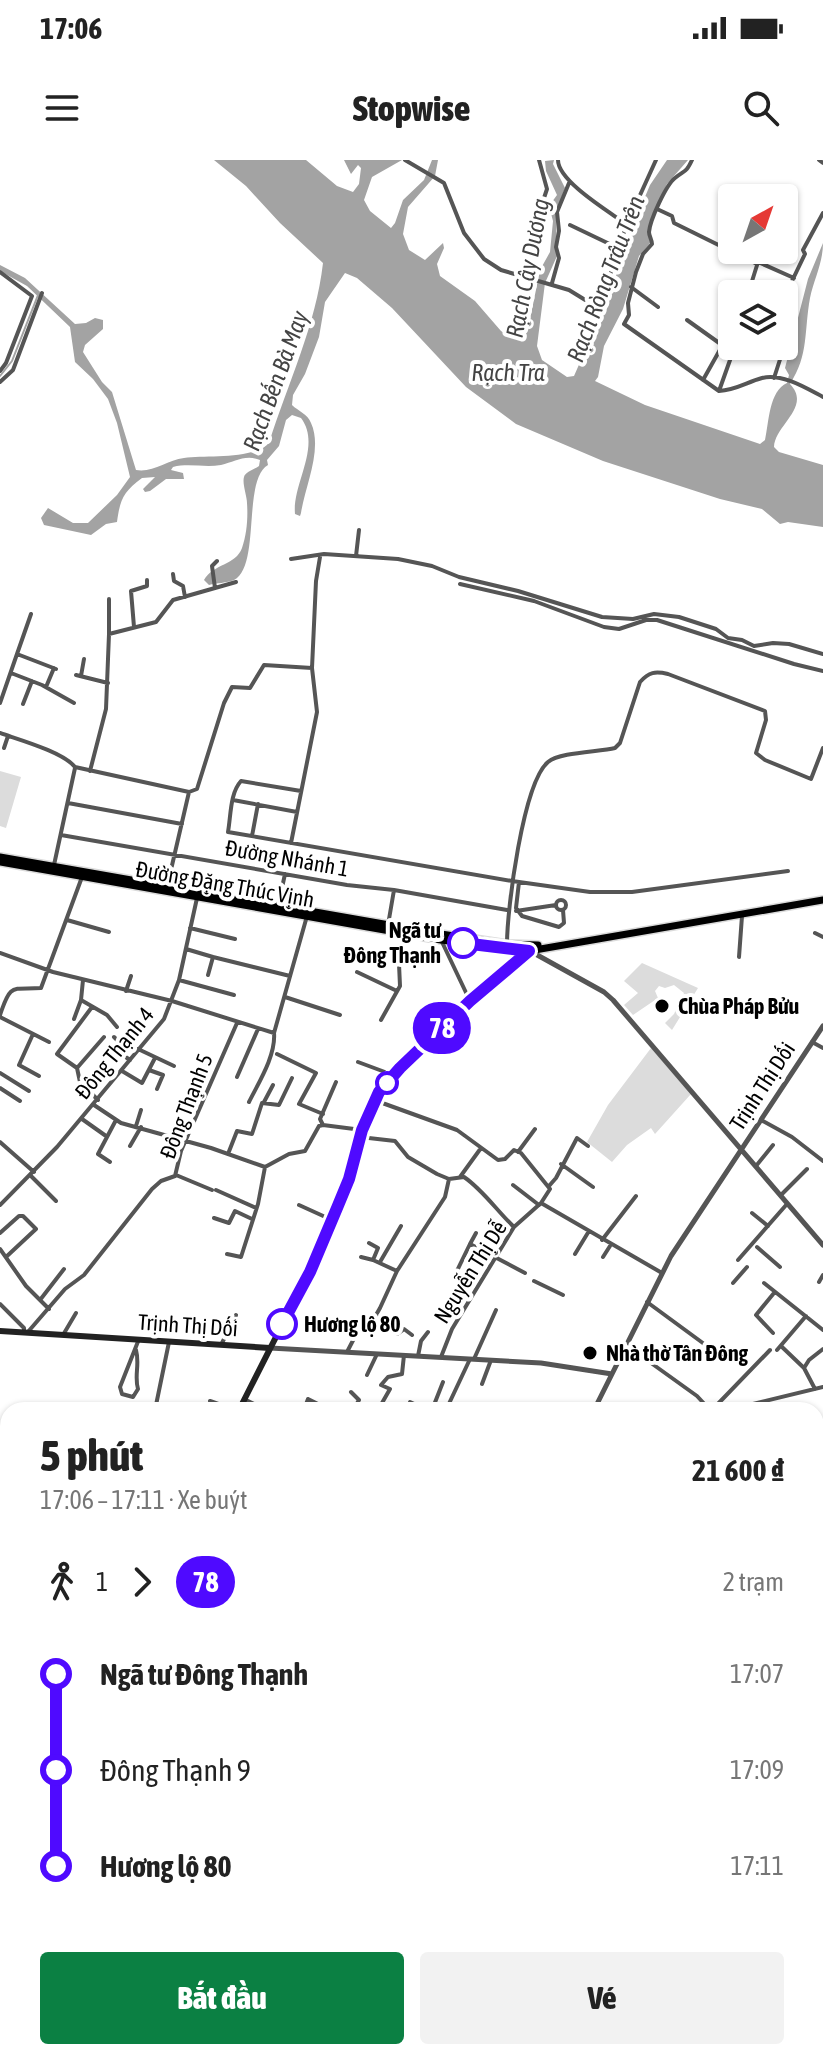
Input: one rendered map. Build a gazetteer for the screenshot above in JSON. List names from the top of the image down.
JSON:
{
  "streets": {
    "main road": ["Đường Đặng Thúc Vịnh", "Trịnh Thị Dối"],
    "street": [
      "Đường Nhánh 1",
      "Đông Thạnh 4",
      "Đông Thạnh 5",
      "Nguyễn Thị Dễ"
    ]
  },
  "crossings": [
    ["Đường Đặng Thúc Vịnh", "Đông Thạnh 4"],
    ["Trịnh Thị Dối", "Đông Thạnh 5"],
    ["Trịnh Thị Dối", "Nguyễn Thị Dễ"]
  ],
  "water": [
    "Rạch Cây Dương",
    "Rạch Ròng Trâu Trên",
    "Rạch Tra",
    "Rạch Bến Bà May"
  ],
  "places": [
    "Ngã tư Đông Thạnh",
    "Chùa Pháp Bửu",
    "Hương lộ 80",
    "Nhà thờ Tân Đông"
  ],
  "lines": ["bus line 78"],
  "north": "top right",
  "page": {
    "status": "17:06",
    "header": "Stopwise",
    "on_map": "78",
    "heading": ["5 phút", "17:06 – 17:11 · Xe buýt", "21 600 ₫"],
    "legs": ["1", "78", "2 trạm"],
    "list": [
      {
        "name": "Ngã tư Đông Thạnh",
        "value": "17:07"
      },
      {
        "name": "Đông Thạnh 9",
        "value": "17:09"
      },
      {
        "name": "Hương lộ 80",
        "value": "17:11"
      }
    ],
    "buttons": ["Bắt đầu", "Vé"]
  }
}
